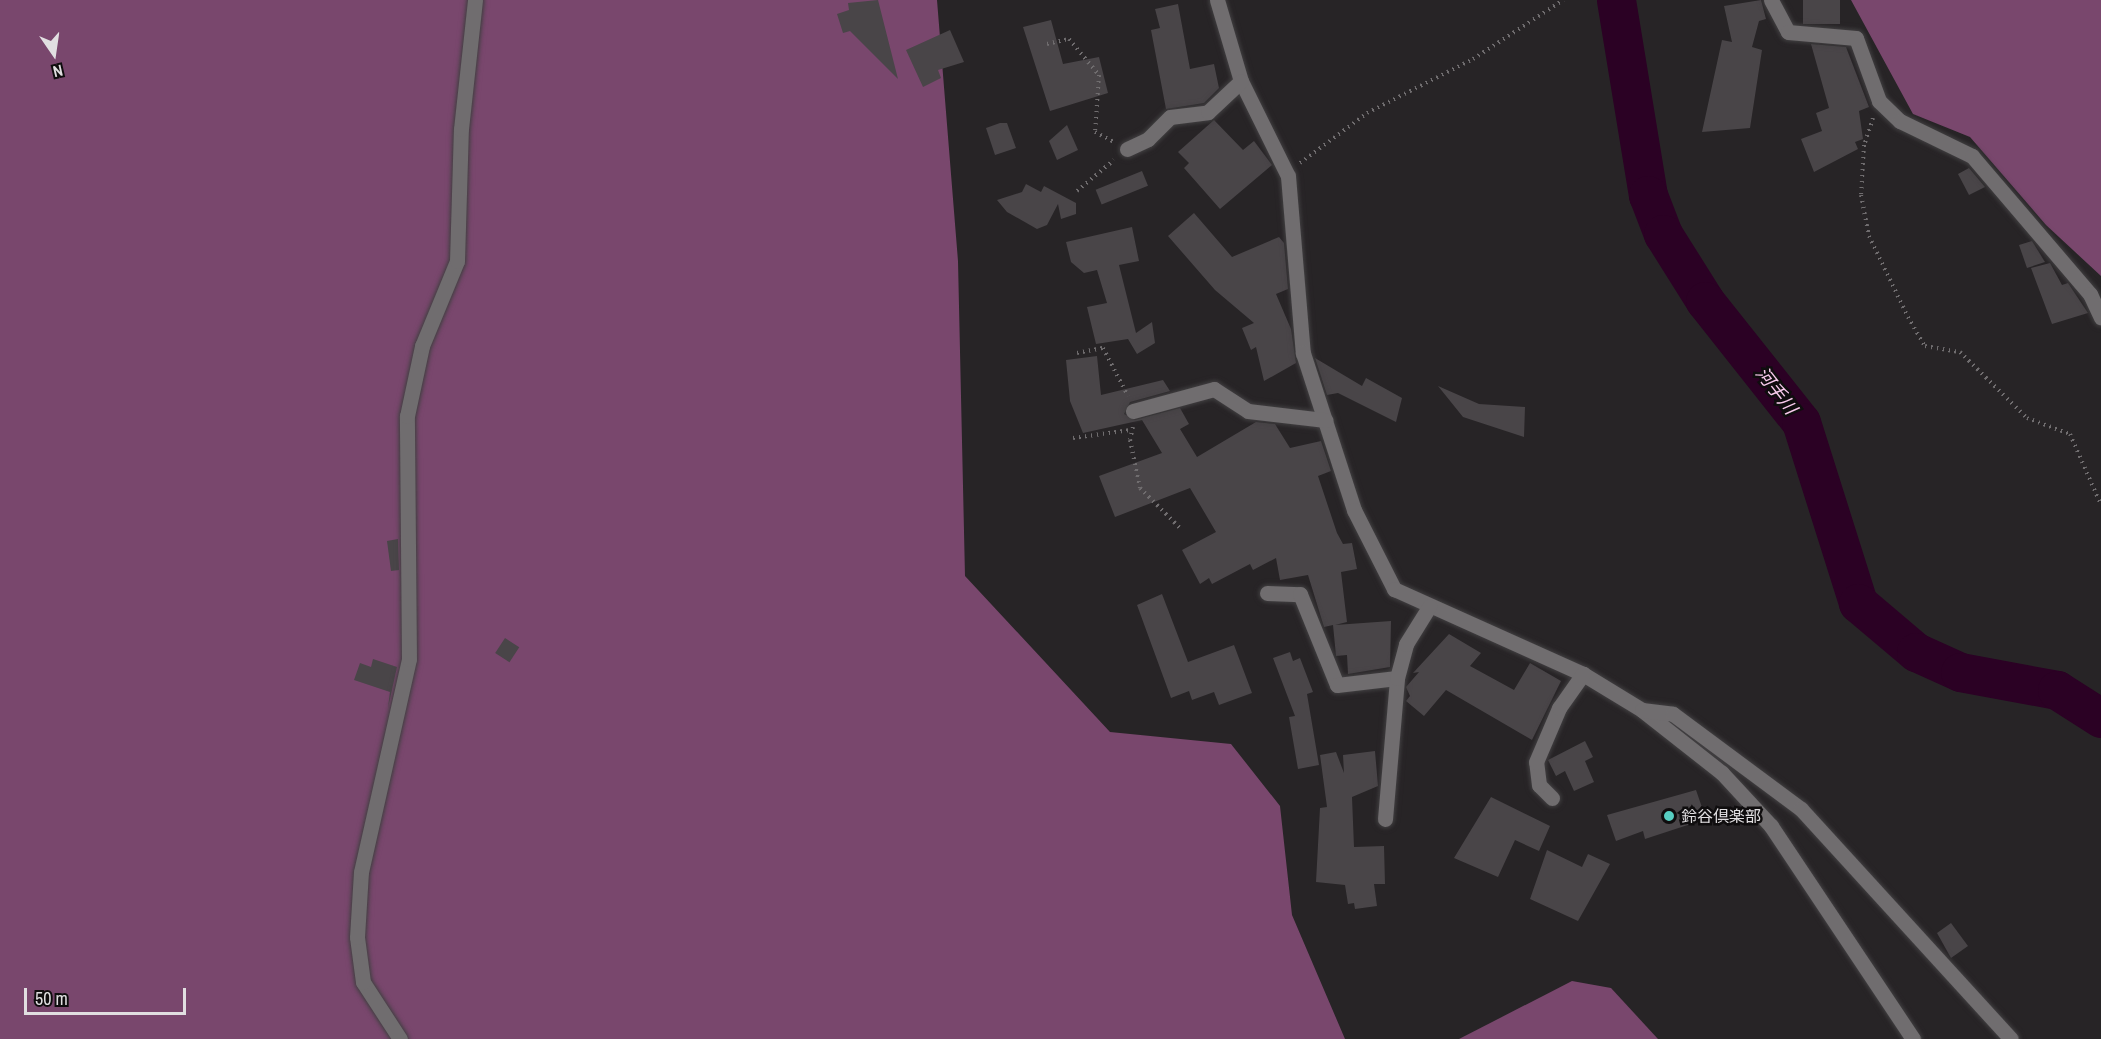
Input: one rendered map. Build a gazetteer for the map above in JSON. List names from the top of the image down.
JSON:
{
  "water": ["河手川"],
  "places": ["鈴谷倶楽部"],
  "scale_bar": "50 m",
  "north": "bottom"
}
